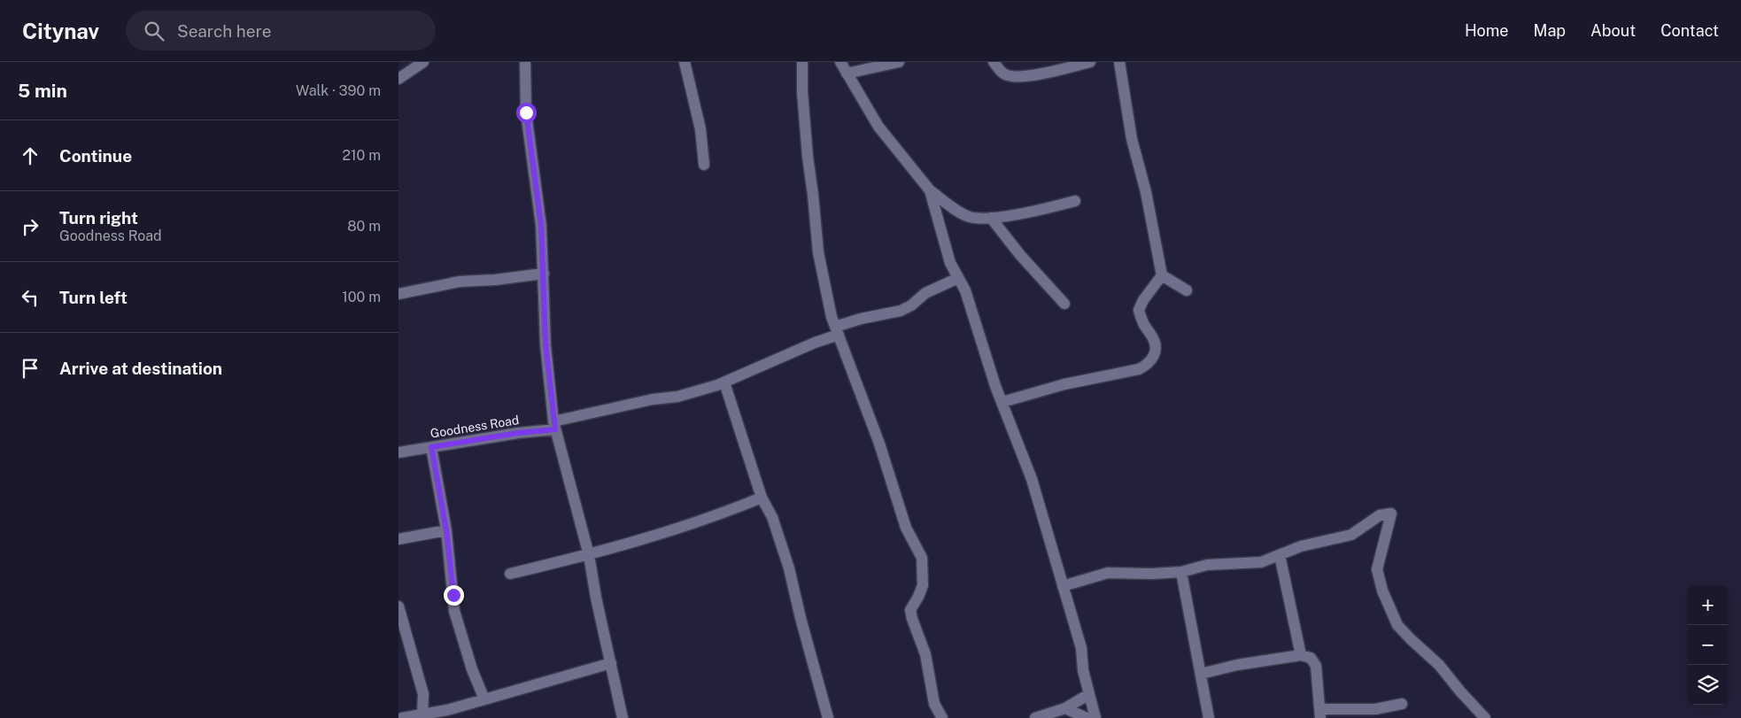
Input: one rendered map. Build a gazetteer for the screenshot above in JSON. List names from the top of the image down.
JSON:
{
  "streets": {
    "street": ["Goodness Road"]
  },
  "page": {
    "header": "Citynav",
    "search": "Search here",
    "nav": [
      "Home",
      "Map",
      "About",
      "Contact"
    ],
    "heading": ["5 min", "Walk · 390 m"],
    "list": [
      ["Continue", "210 m"],
      ["Turn right", "Goodness Road", "80 m"],
      ["Turn left", "100 m"],
      "Arrive at destination"
    ],
    "map_buttons": ["+", "−"]
  }
}
